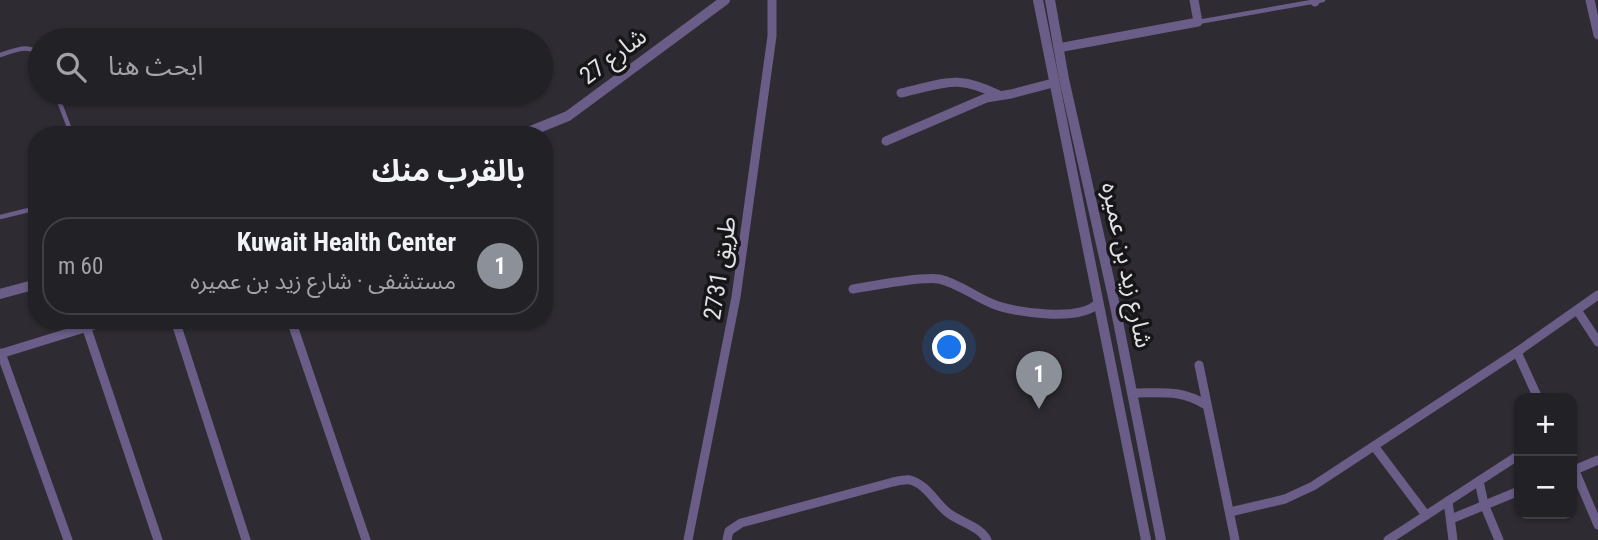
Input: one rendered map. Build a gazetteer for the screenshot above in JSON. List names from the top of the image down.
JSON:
{
  "streets": {
    "street": ["شارع 27", "شارع زيد بن عميره", "طريق 2731"]
  },
  "page": {
    "search": "ابحث هنا",
    "heading": "بالقرب منك",
    "list": [
      {
        "mark": "1",
        "name": "Kuwait Health Center",
        "note": "مستشفى · شارع زيد بن عميره",
        "value": "60 m"
      }
    ],
    "pins": "1",
    "map_buttons": ["+", "−"]
  }
}
